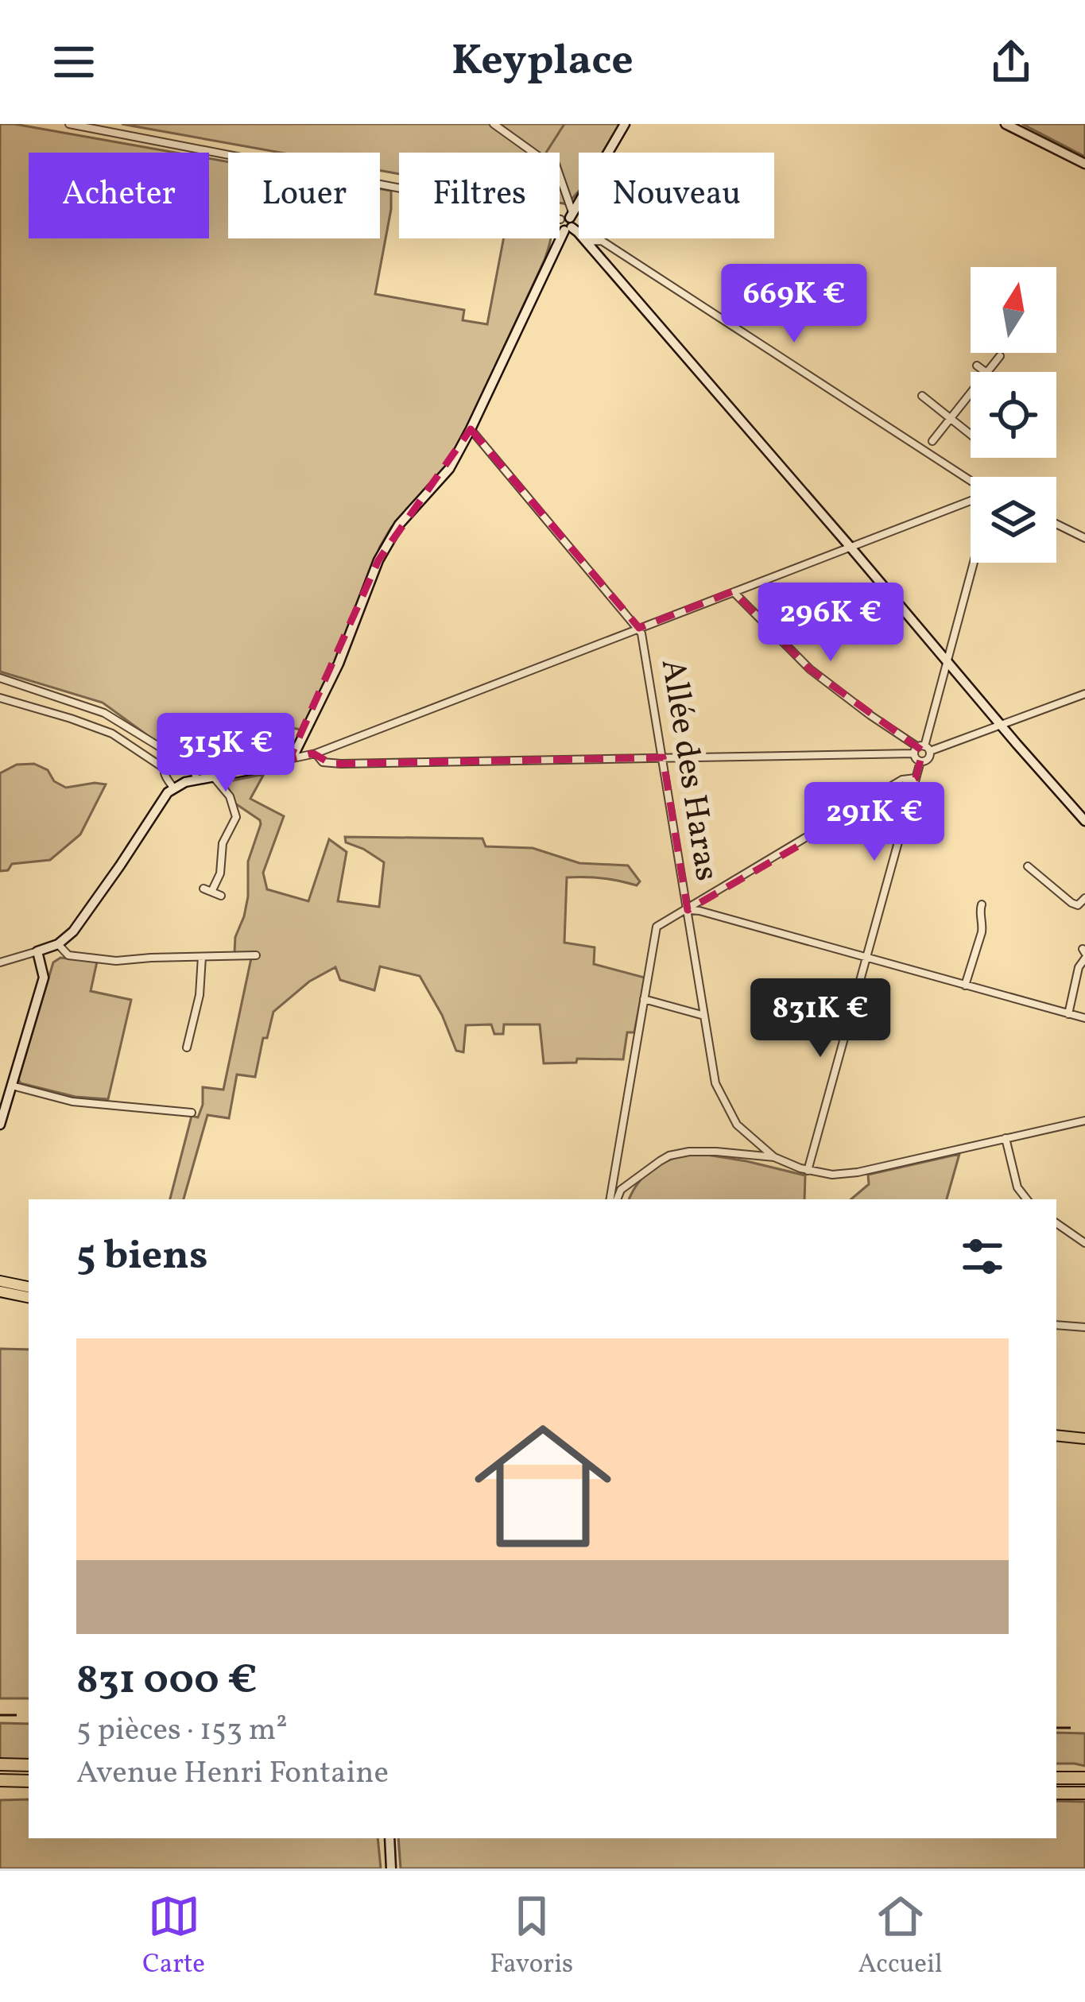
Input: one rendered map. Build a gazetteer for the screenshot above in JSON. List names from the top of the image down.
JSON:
{
  "streets": {
    "street": ["Allée des Haras"]
  },
  "north": "top",
  "page": {
    "header": "Keyplace",
    "chip": [
      "Acheter",
      "Louer",
      "Filtres",
      "Nouveau"
    ],
    "price": [
      "669K €",
      "296K €",
      "315K €",
      "291K €",
      "831K €"
    ],
    "heading": "5 biens",
    "list": [
      {
        "name": "831 000 €",
        "note": "5 pièces · 153 m² · Avenue Henri Fontaine"
      }
    ],
    "tabs": ["Carte", "Favoris", "Accueil"]
  }
}
